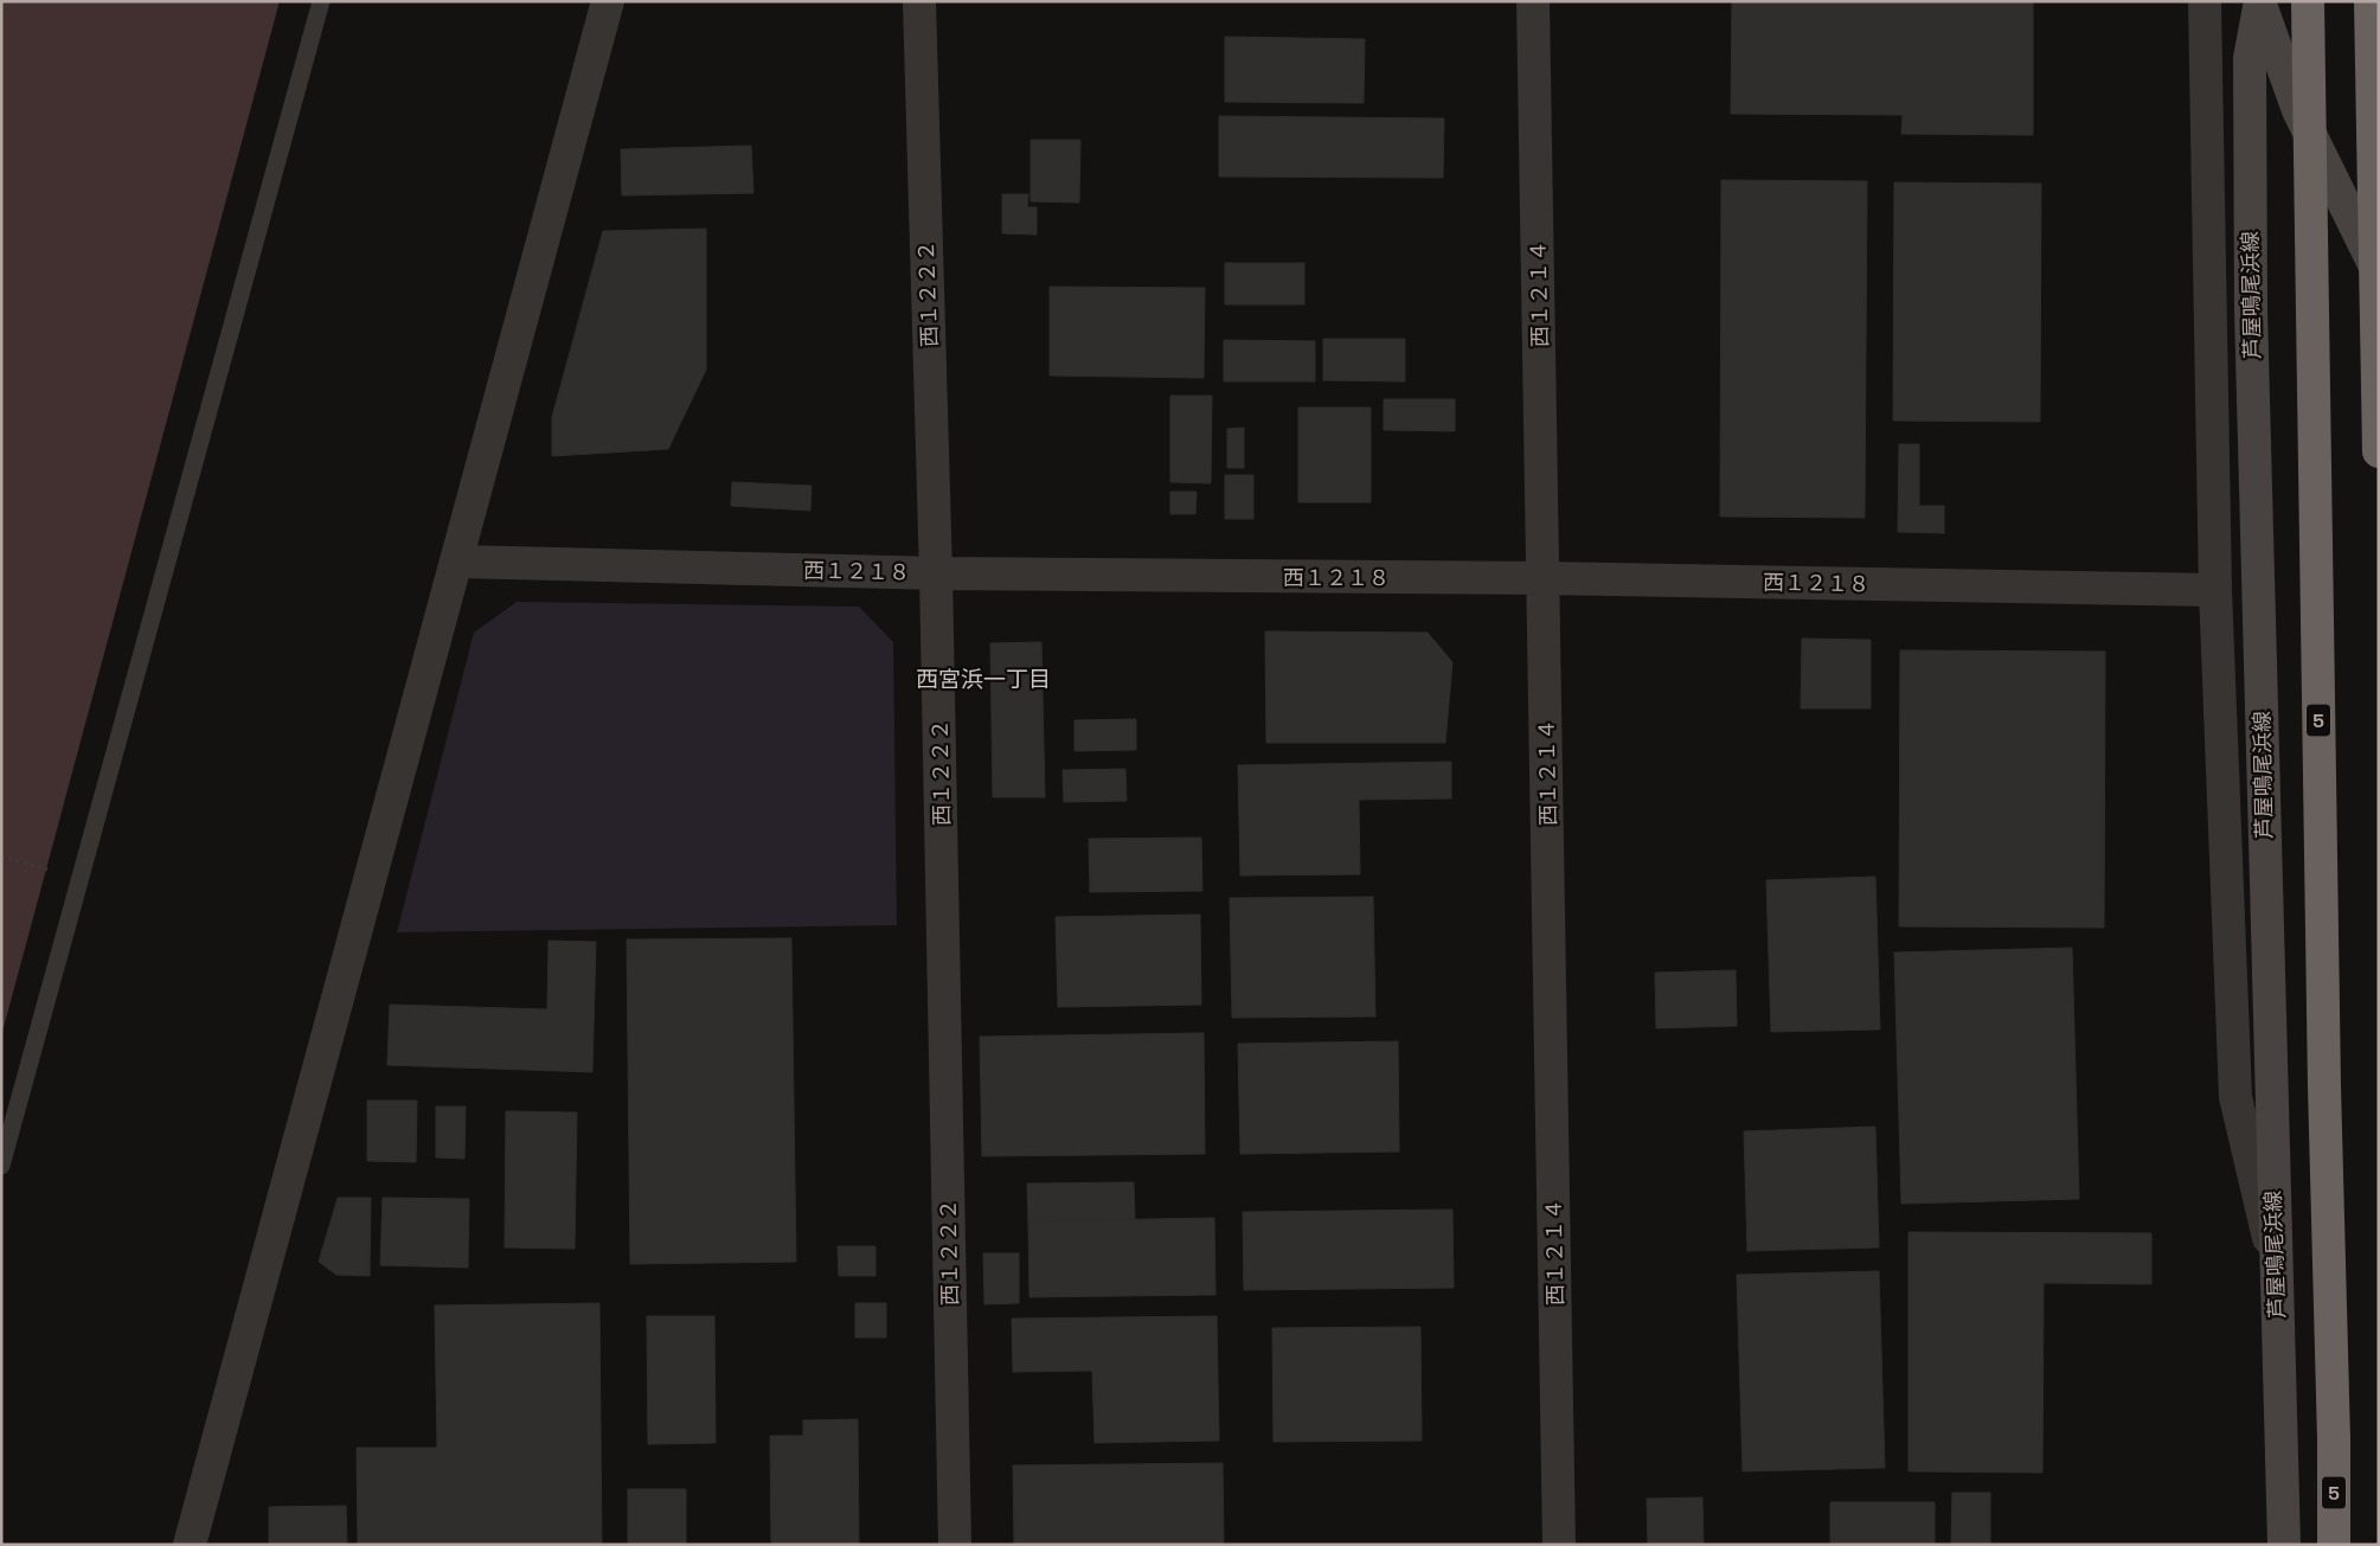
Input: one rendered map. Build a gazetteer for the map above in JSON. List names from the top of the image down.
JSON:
{
  "streets": {
    "highway": ["5"],
    "main road": ["芦屋鳴尾浜線"],
    "street": ["西１２２２", "西１２１４", "西１２１８"]
  },
  "crossings": [
    ["西１２２２", "西１２１８"],
    ["西１２１４", "西１２１８"]
  ],
  "districts": ["西宮浜一丁目"]
}
